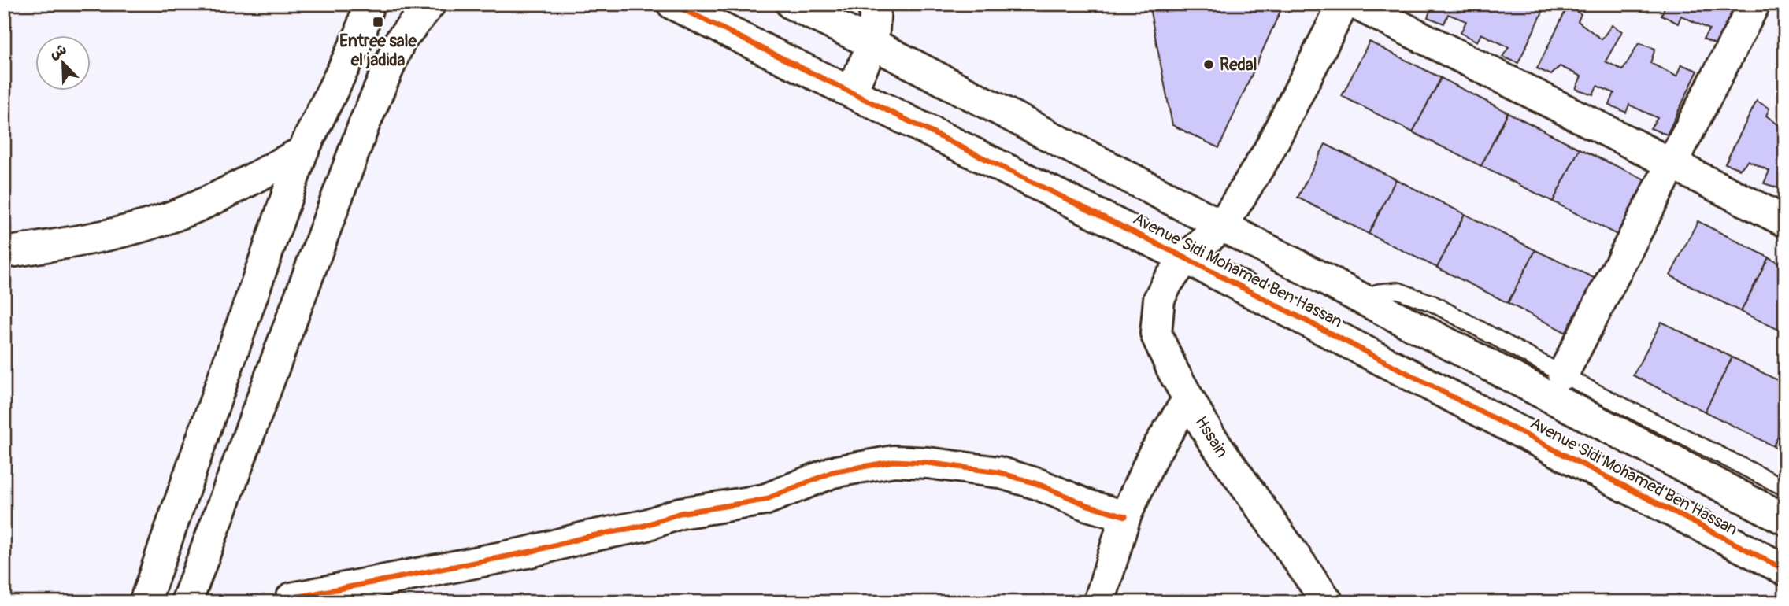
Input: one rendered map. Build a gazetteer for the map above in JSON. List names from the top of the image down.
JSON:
{
  "streets": {
    "street": ["Avenue Sidi Mohamed Ben Hassan", "Hssain"]
  },
  "crossings": [
    ["Avenue Sidi Mohamed Ben Hassan", "Hssain"]
  ],
  "places": {
    "transit": ["Entree sale el jadida"],
    "other": ["Redal"]
  },
  "north": "top left"
}
